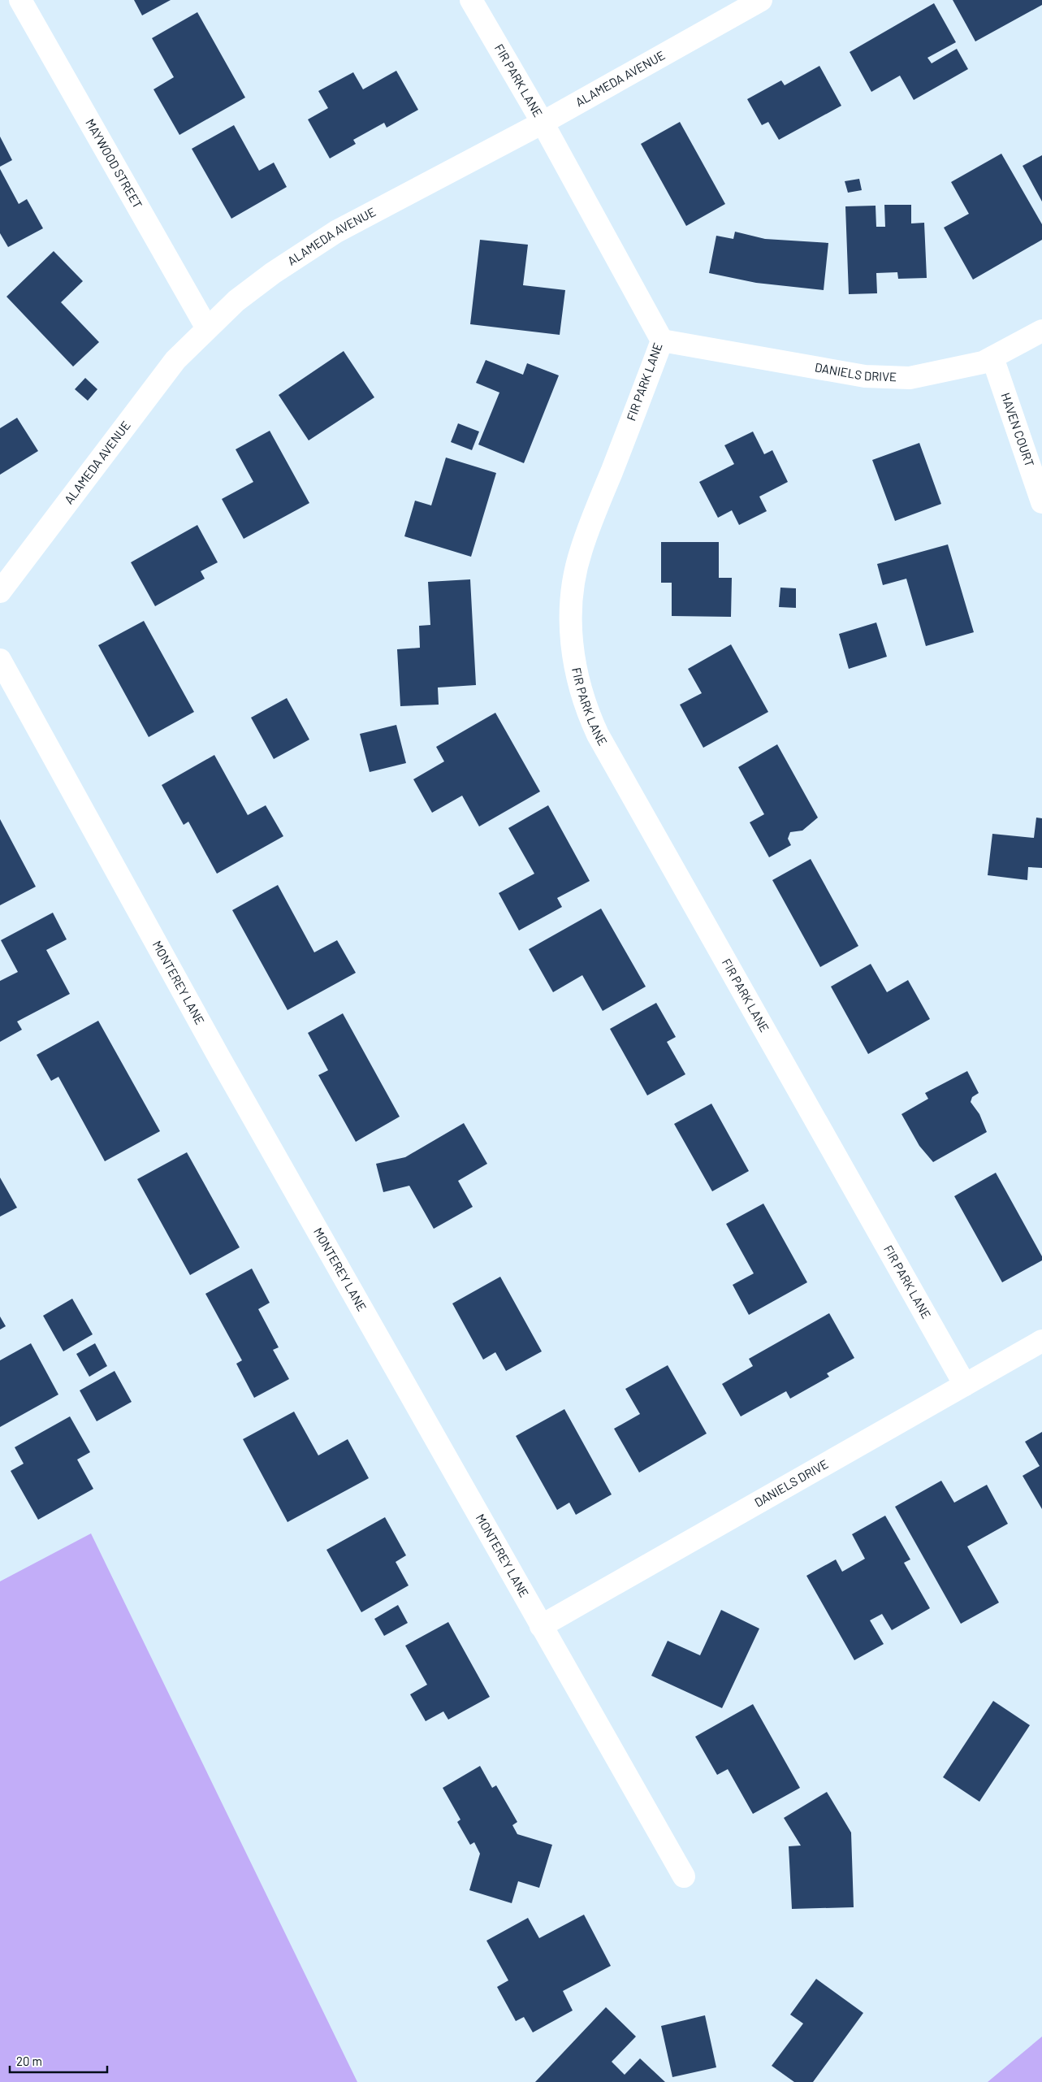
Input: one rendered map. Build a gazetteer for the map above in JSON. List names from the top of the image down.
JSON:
{
  "streets": {
    "street": [
      "ALAMEDA AVENUE",
      "FIR PARK LANE",
      "MAYWOOD STREET",
      "DANIELS DRIVE",
      "HAVEN COURT",
      "MONTEREY LANE"
    ]
  },
  "crossings": [
    ["ALAMEDA AVENUE", "FIR PARK LANE"],
    ["ALAMEDA AVENUE", "MAYWOOD STREET"],
    ["FIR PARK LANE", "DANIELS DRIVE"],
    ["DANIELS DRIVE", "HAVEN COURT"],
    ["DANIELS DRIVE", "MONTEREY LANE"]
  ],
  "scale_bar": "20 m"
}
